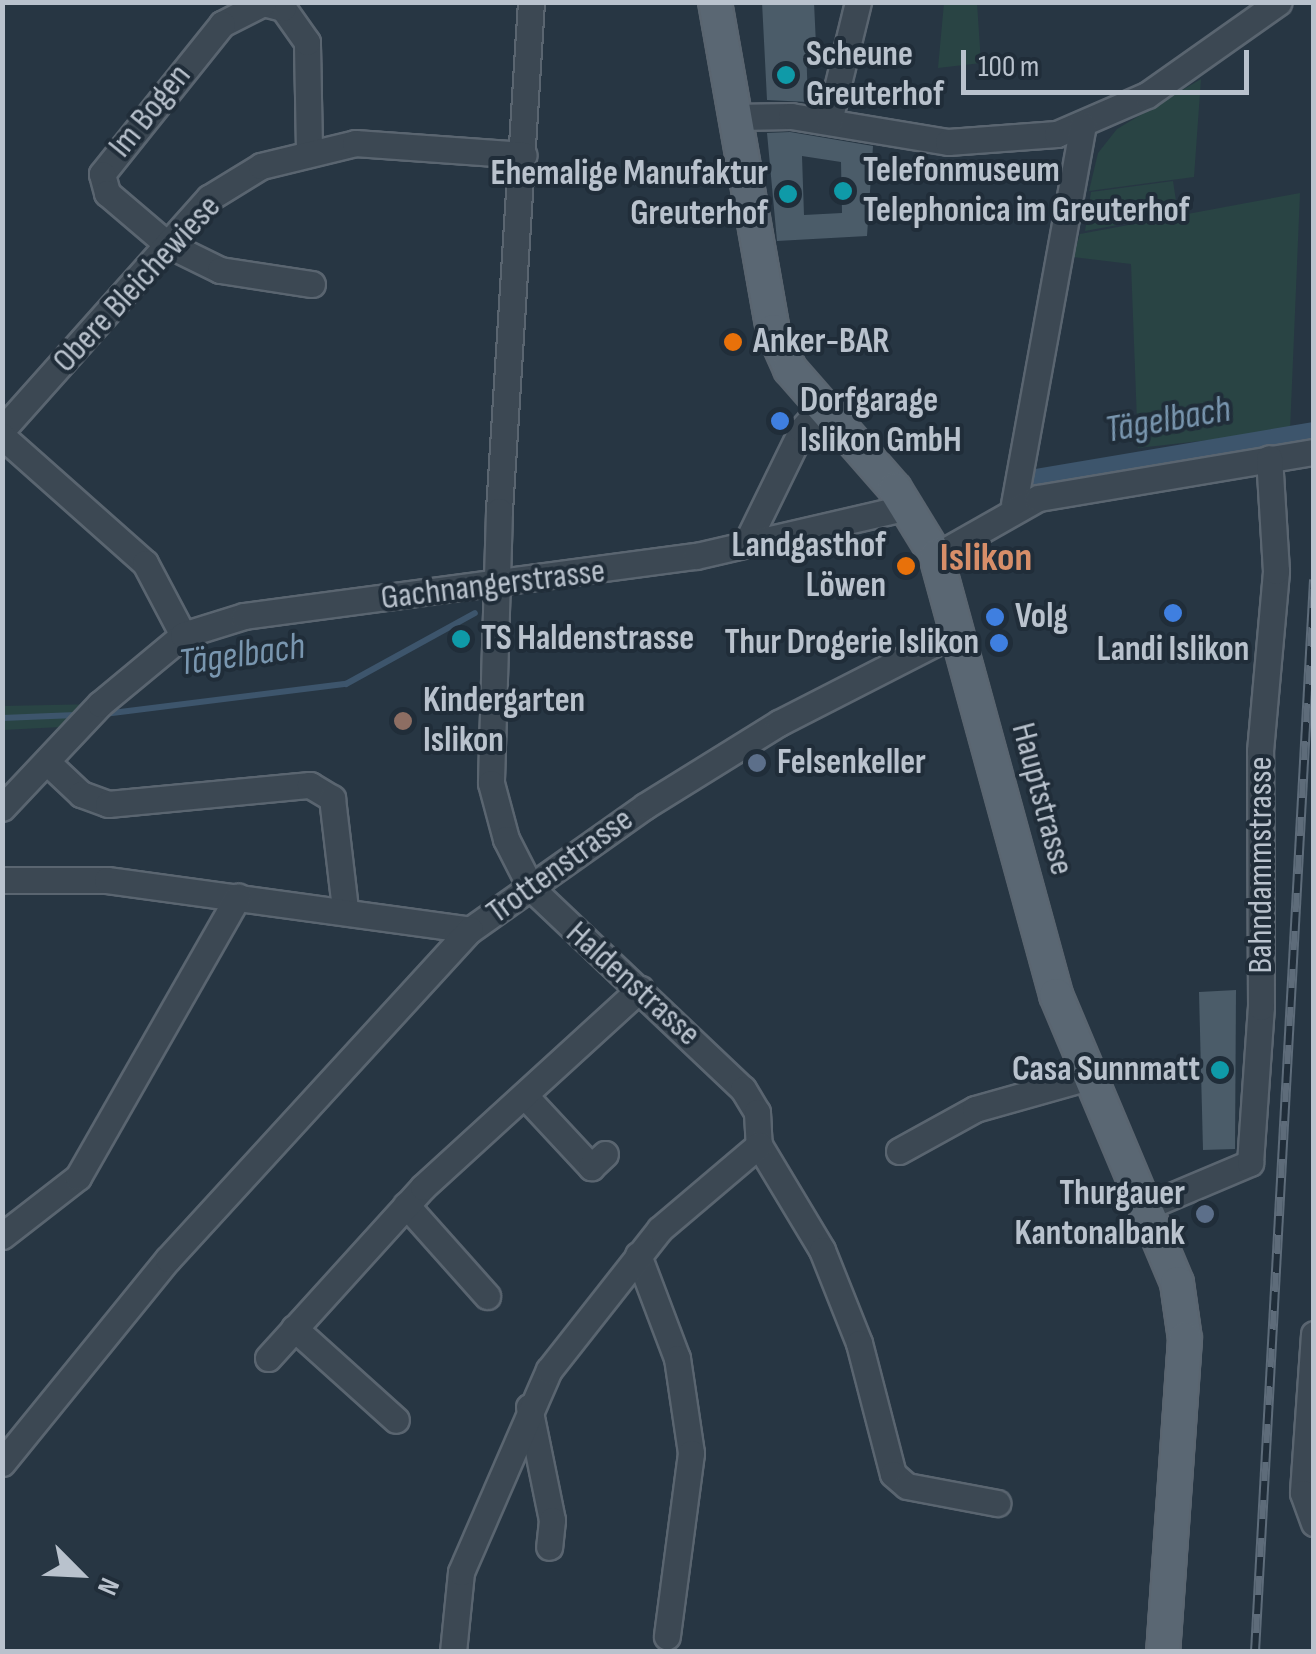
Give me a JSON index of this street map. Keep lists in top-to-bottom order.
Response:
{
  "streets": {
    "main road": ["Hauptstrasse"],
    "street": [
      "Im Bogen",
      "Obere Bleichewiese",
      "Gachnangerstrasse",
      "Bahndammstrasse",
      "Trottenstrasse",
      "Haldenstrasse"
    ]
  },
  "crossings": [
    ["Im Bogen", "Obere Bleichewiese"],
    ["Obere Bleichewiese", "Haldenstrasse"],
    ["Gachnangerstrasse", "Hauptstrasse"],
    ["Gachnangerstrasse", "Haldenstrasse"],
    ["Hauptstrasse", "Bahndammstrasse"],
    ["Hauptstrasse", "Trottenstrasse"],
    ["Trottenstrasse", "Haldenstrasse"]
  ],
  "districts": ["Islikon"],
  "water": ["Tägelbach"],
  "places": [
    "Scheune Greuterhof",
    "Telefonmuseum Telephonica im Greuterhof",
    "Ehemalige Manufaktur Greuterhof",
    "Anker-BAR",
    "Dorfgarage Islikon GmbH",
    "Landgasthof Löwen",
    "Landi Islikon",
    "Volg",
    "TS Haldenstrasse",
    "Thur Drogerie Islikon",
    "Kindergarten Islikon",
    "Felsenkeller",
    "Casa Sunnmatt",
    "Thurgauer Kantonalbank"
  ],
  "scale_bar": "100 m",
  "north": "bottom right"
}
